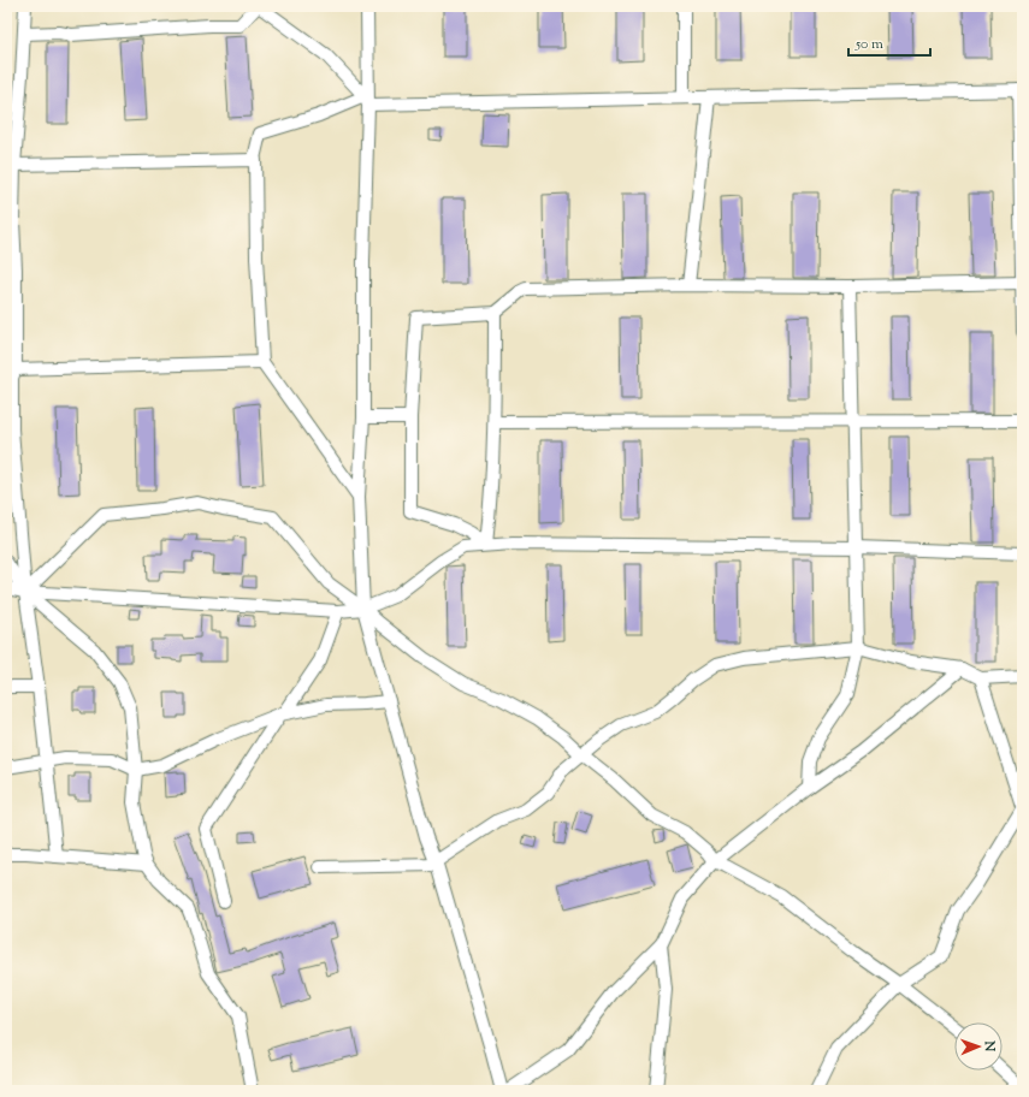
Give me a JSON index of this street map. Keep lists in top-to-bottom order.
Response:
{
  "scale_bar": "50 m",
  "north": "right"
}
